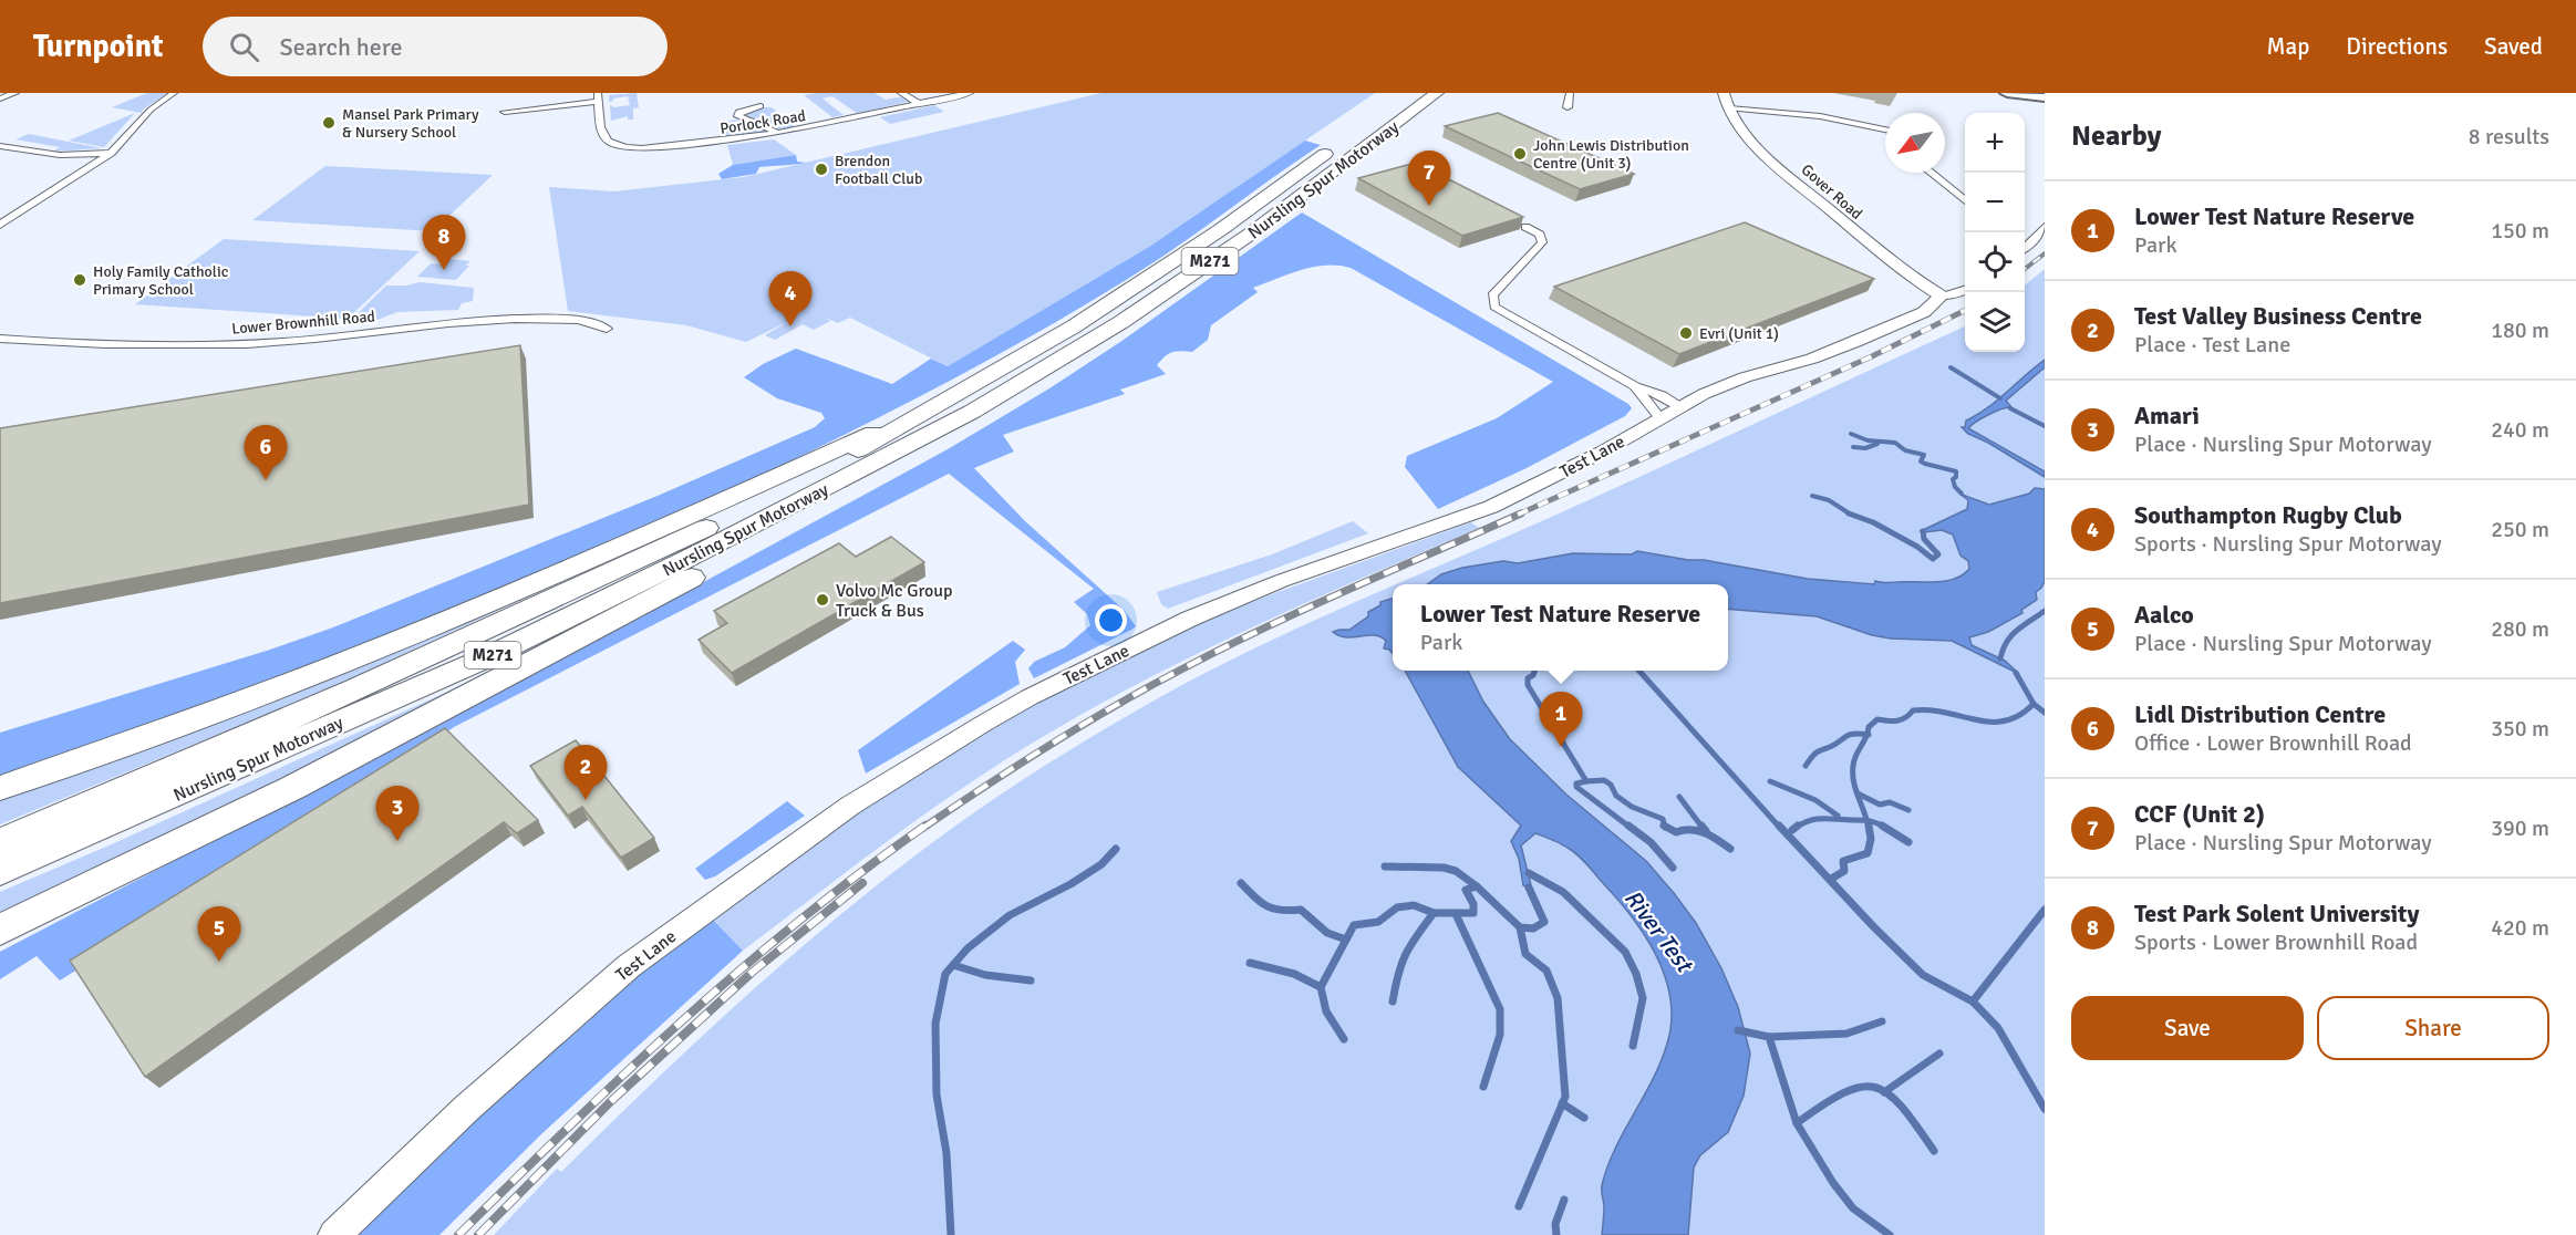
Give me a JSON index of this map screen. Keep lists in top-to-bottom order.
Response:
{
  "streets": {
    "highway": ["Nursling Spur Motorway", "M271"],
    "street": [
      "Porlock Road",
      "Gover Road",
      "Lower Brownhill Road",
      "Test Lane"
    ]
  },
  "crossings": [
    ["Nursling Spur Motorway", "M271"],
    ["Gover Road", "Test Lane"]
  ],
  "water": ["River Test"],
  "places": [
    "Mansel Park Primary & Nursery School",
    "John Lewis Distribution Centre (Unit 3)",
    "Brendon Football Club",
    "Holy Family Catholic Primary School",
    "Evri (Unit 1)",
    "Volvo Mc Group Truck & Bus"
  ],
  "north": "bottom left",
  "page": {
    "header": "Turnpoint",
    "search": "Search here",
    "nav": ["Map", "Directions", "Saved"],
    "heading": ["Nearby", "8 results"],
    "map_buttons": ["+", "−"],
    "pins": [
      "7",
      "8",
      "4",
      "6",
      "1",
      "2",
      "3",
      "5"
    ],
    "list": [
      {
        "mark": "1",
        "name": "Lower Test Nature Reserve",
        "note": "Park",
        "value": "150 m"
      },
      {
        "mark": "2",
        "name": "Test Valley Business Centre",
        "note": "Place · Test Lane",
        "value": "180 m"
      },
      {
        "mark": "3",
        "name": "Amari",
        "note": "Place · Nursling Spur Motorway",
        "value": "240 m"
      },
      {
        "mark": "4",
        "name": "Southampton Rugby Club",
        "note": "Sports · Nursling Spur Motorway",
        "value": "250 m"
      },
      {
        "mark": "5",
        "name": "Aalco",
        "note": "Place · Nursling Spur Motorway",
        "value": "280 m"
      },
      {
        "mark": "6",
        "name": "Lidl Distribution Centre",
        "note": "Office · Lower Brownhill Road",
        "value": "350 m"
      },
      {
        "mark": "7",
        "name": "CCF (Unit 2)",
        "note": "Place · Nursling Spur Motorway",
        "value": "390 m"
      },
      {
        "mark": "8",
        "name": "Test Park Solent University",
        "note": "Sports · Lower Brownhill Road",
        "value": "420 m"
      }
    ],
    "popup": ["Lower Test Nature Reserve", "Park"],
    "buttons": ["Save", "Share"]
  }
}
